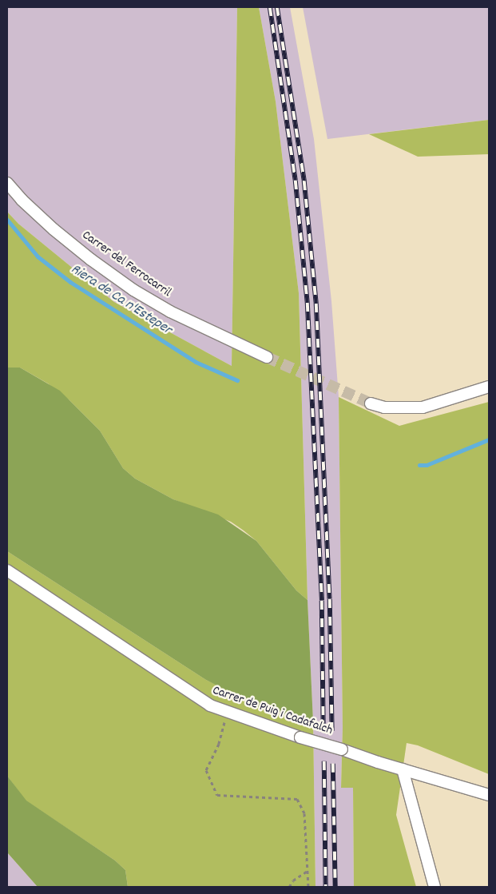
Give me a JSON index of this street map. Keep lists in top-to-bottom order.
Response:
{
  "streets": {
    "street": ["Carrer del Ferrocarril", "Carrer de Puig i Cadafalch"]
  },
  "water": ["Riera de Ca n'Esteper"]
}
